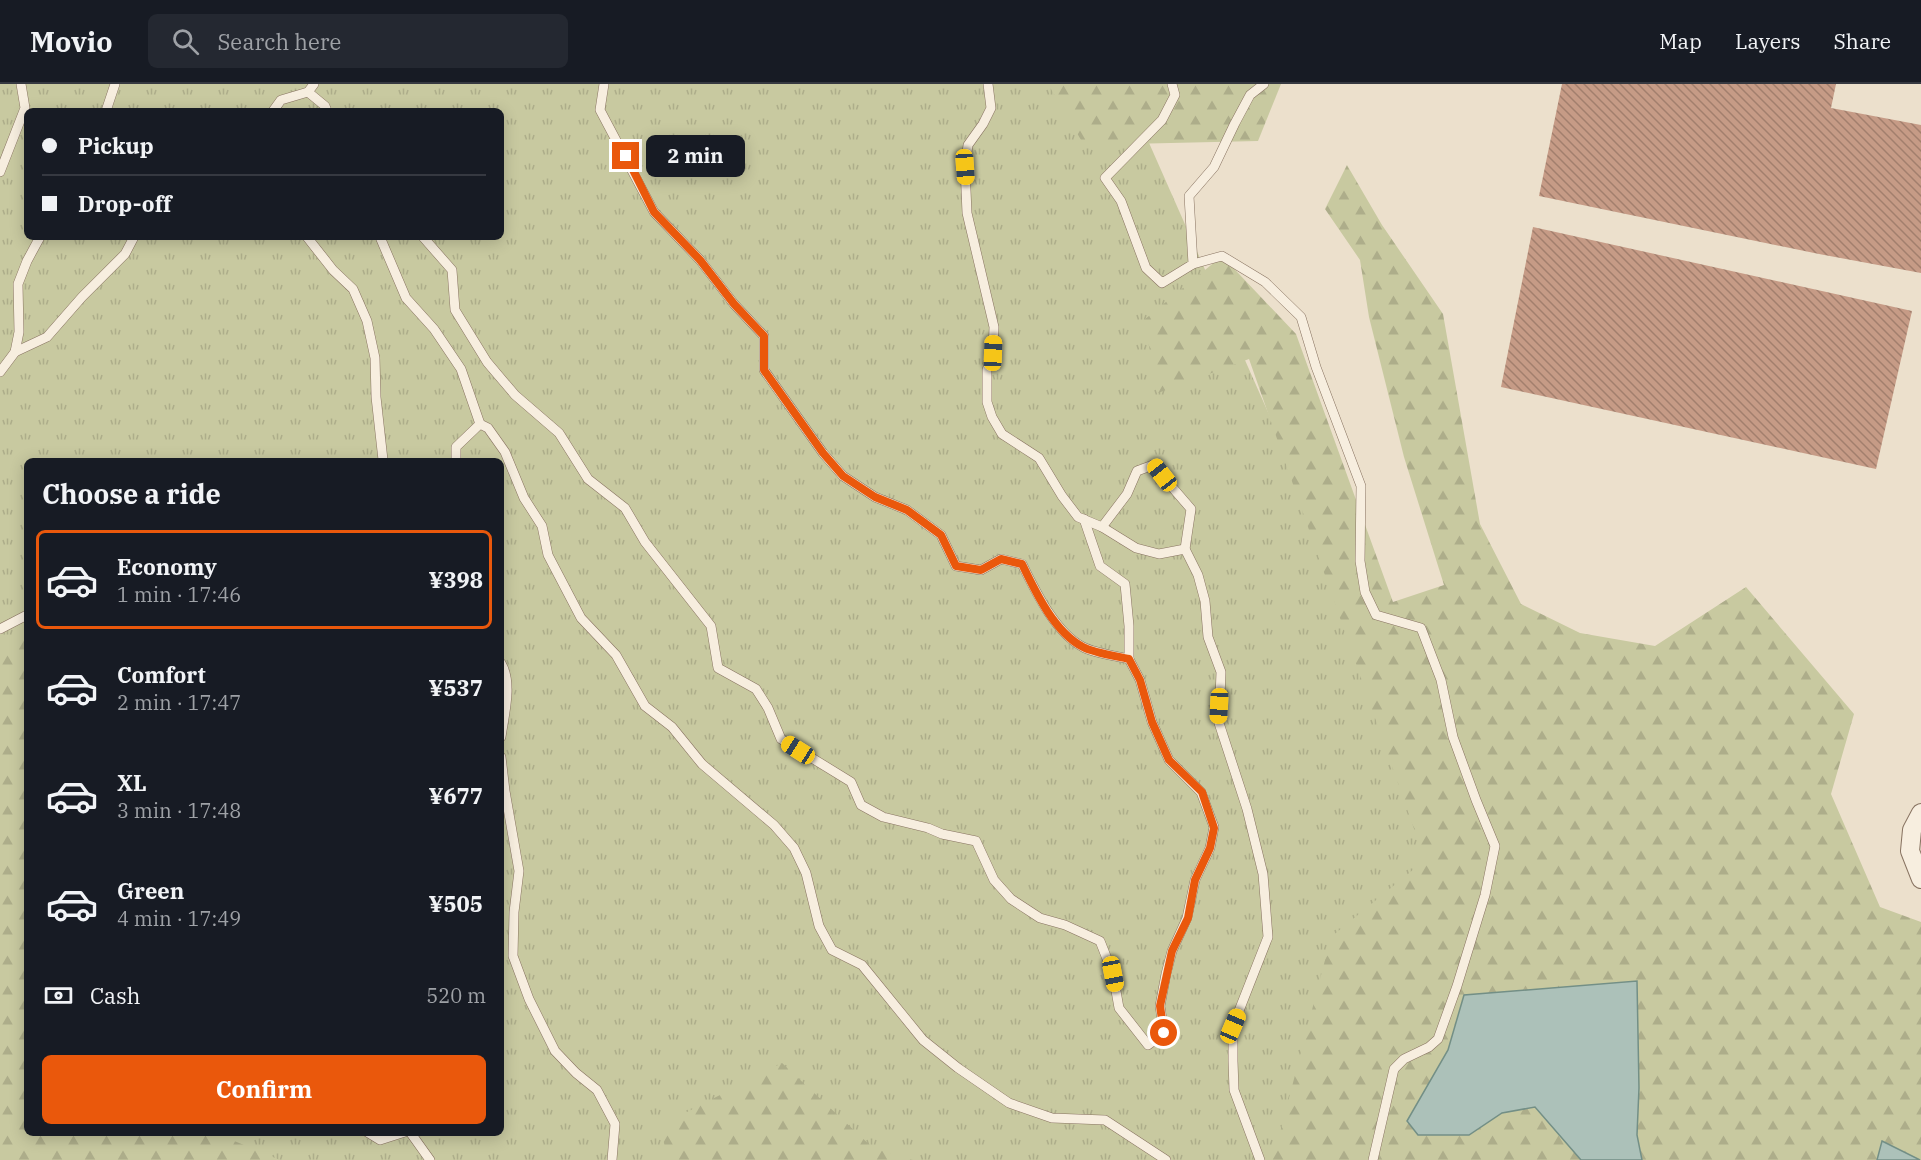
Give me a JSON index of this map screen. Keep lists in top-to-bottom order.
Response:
{
  "page": {
    "header": "Movio",
    "search": "Search here",
    "nav": ["Map", "Layers", "Share"],
    "banner": ["Pickup", "Drop-off"],
    "bubble": "2 min",
    "heading": "Choose a ride",
    "list": [
      {
        "name": "Economy",
        "note": "1 min · 17:46",
        "value": "¥398"
      },
      {
        "name": "Comfort",
        "note": "2 min · 17:47",
        "value": "¥537"
      },
      {
        "name": "XL",
        "note": "3 min · 17:48",
        "value": "¥677"
      },
      {
        "name": "Green",
        "note": "4 min · 17:49",
        "value": "¥505"
      }
    ],
    "pay": ["Cash", "520 m"],
    "buttons": "Confirm"
  }
}
